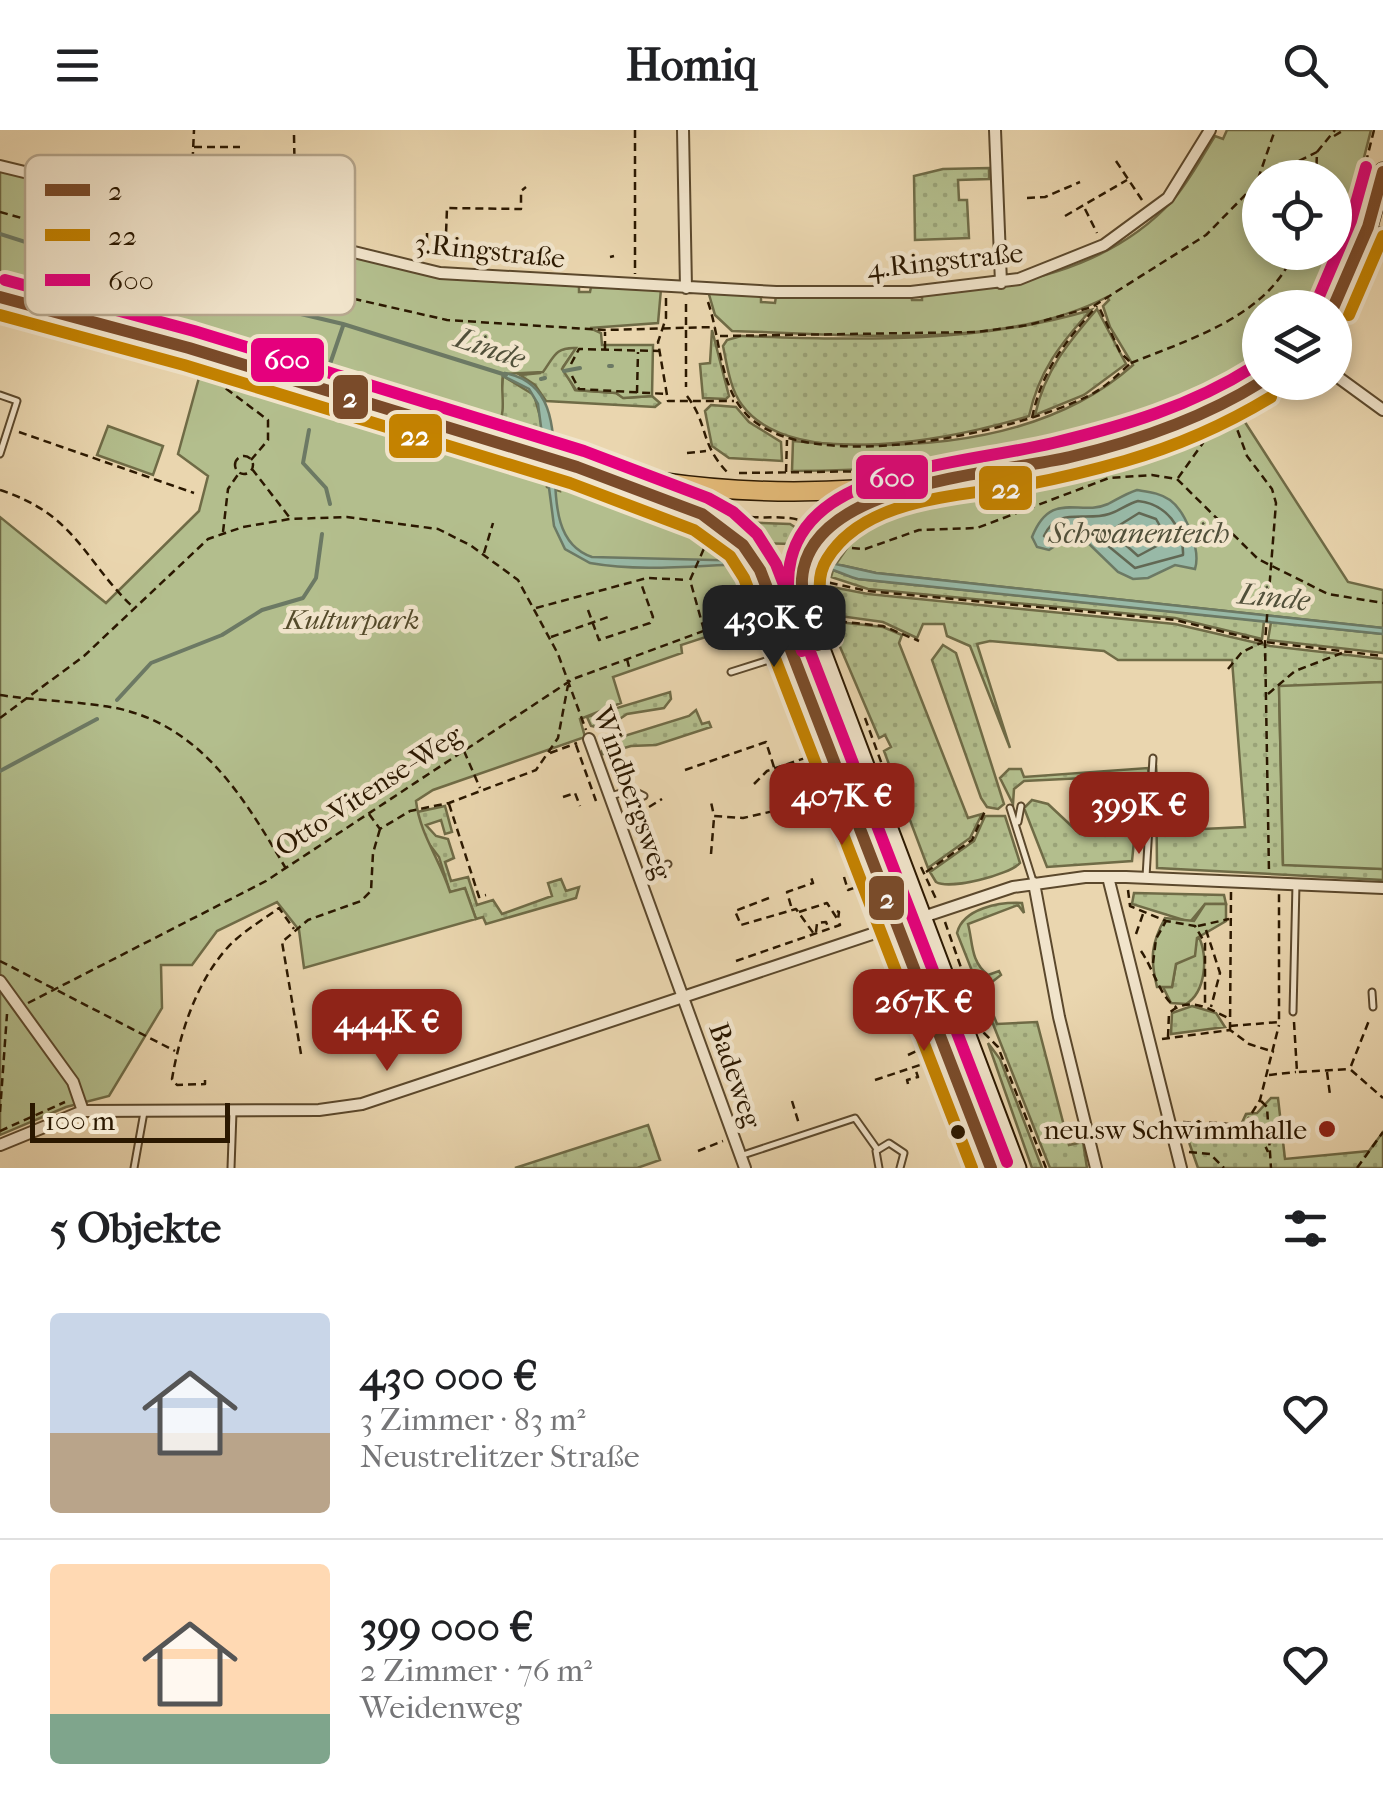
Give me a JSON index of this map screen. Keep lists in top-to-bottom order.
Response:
{
  "streets": {
    "street": [
      "3.Ringstraße",
      "4.Ringstraße",
      "Windbergsweg",
      "Badeweg"
    ],
    "path": ["Otto-Vitense-Weg"]
  },
  "crossings": [
    ["3.Ringstraße", "4.Ringstraße"],
    ["Otto-Vitense-Weg", "Windbergsweg"],
    ["Windbergsweg", "Badeweg"]
  ],
  "water": ["Linde", "Schwanenteich"],
  "parks": ["Kulturpark"],
  "places": ["neu.sw Schwimmhalle"],
  "lines": ["transit line 600", "transit line 2", "transit line 22"],
  "legend": ["2", "22", "600"],
  "scale_bar": "100 m",
  "page": {
    "header": "Homiq",
    "price": [
      "430K €",
      "407K €",
      "399K €",
      "267K €",
      "444K €"
    ],
    "scale": "100 m",
    "heading": "5 Objekte",
    "list": [
      {
        "name": "430 000 €",
        "note": "3 Zimmer · 83 m² · Neustrelitzer Straße"
      },
      {
        "name": "399 000 €",
        "note": "2 Zimmer · 76 m² · Weidenweg"
      }
    ]
  }
}
